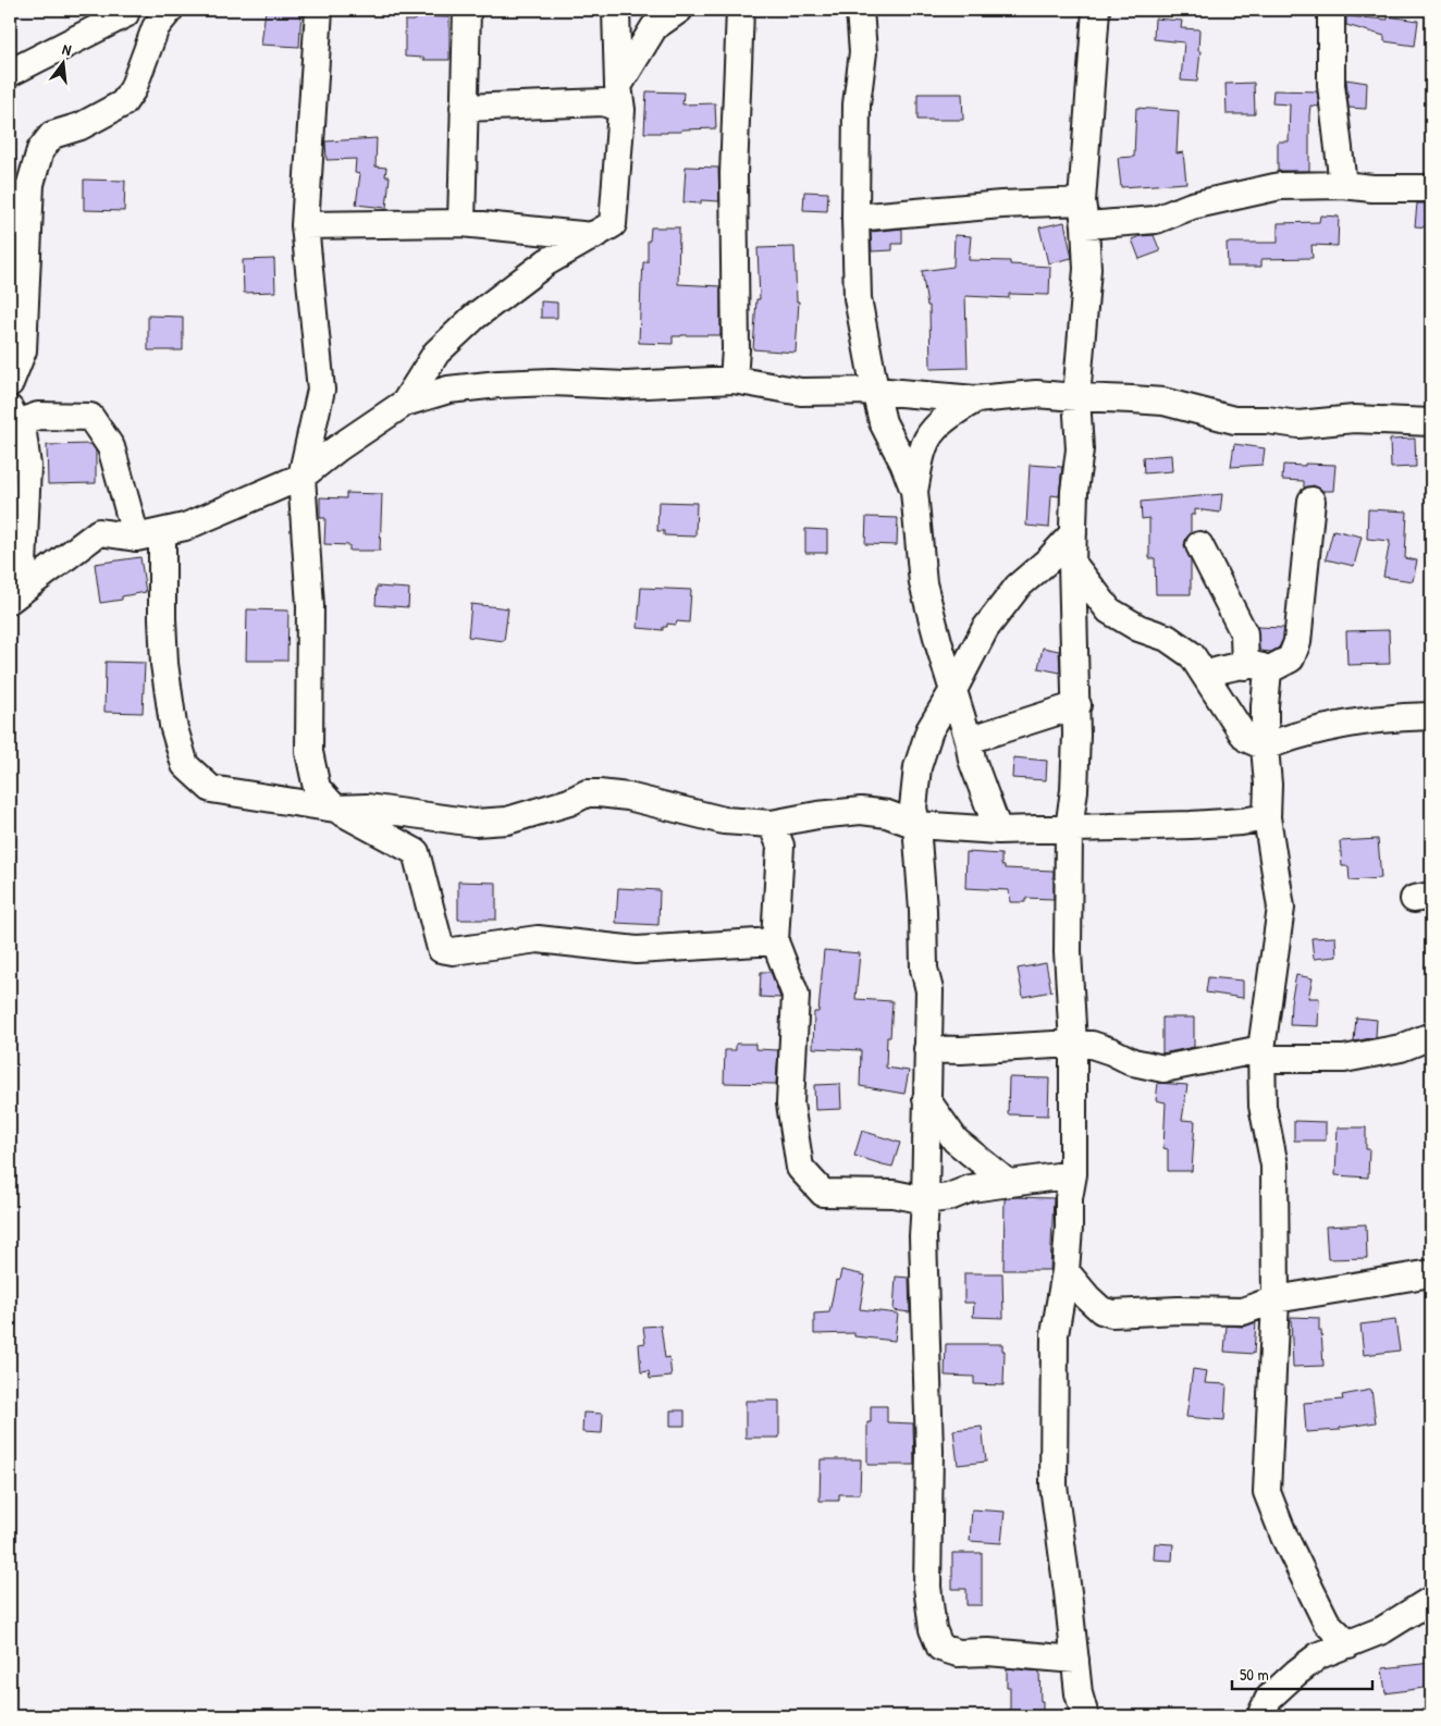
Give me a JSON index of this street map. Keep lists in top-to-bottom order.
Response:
{
  "scale_bar": "50 m",
  "north": "top"
}
